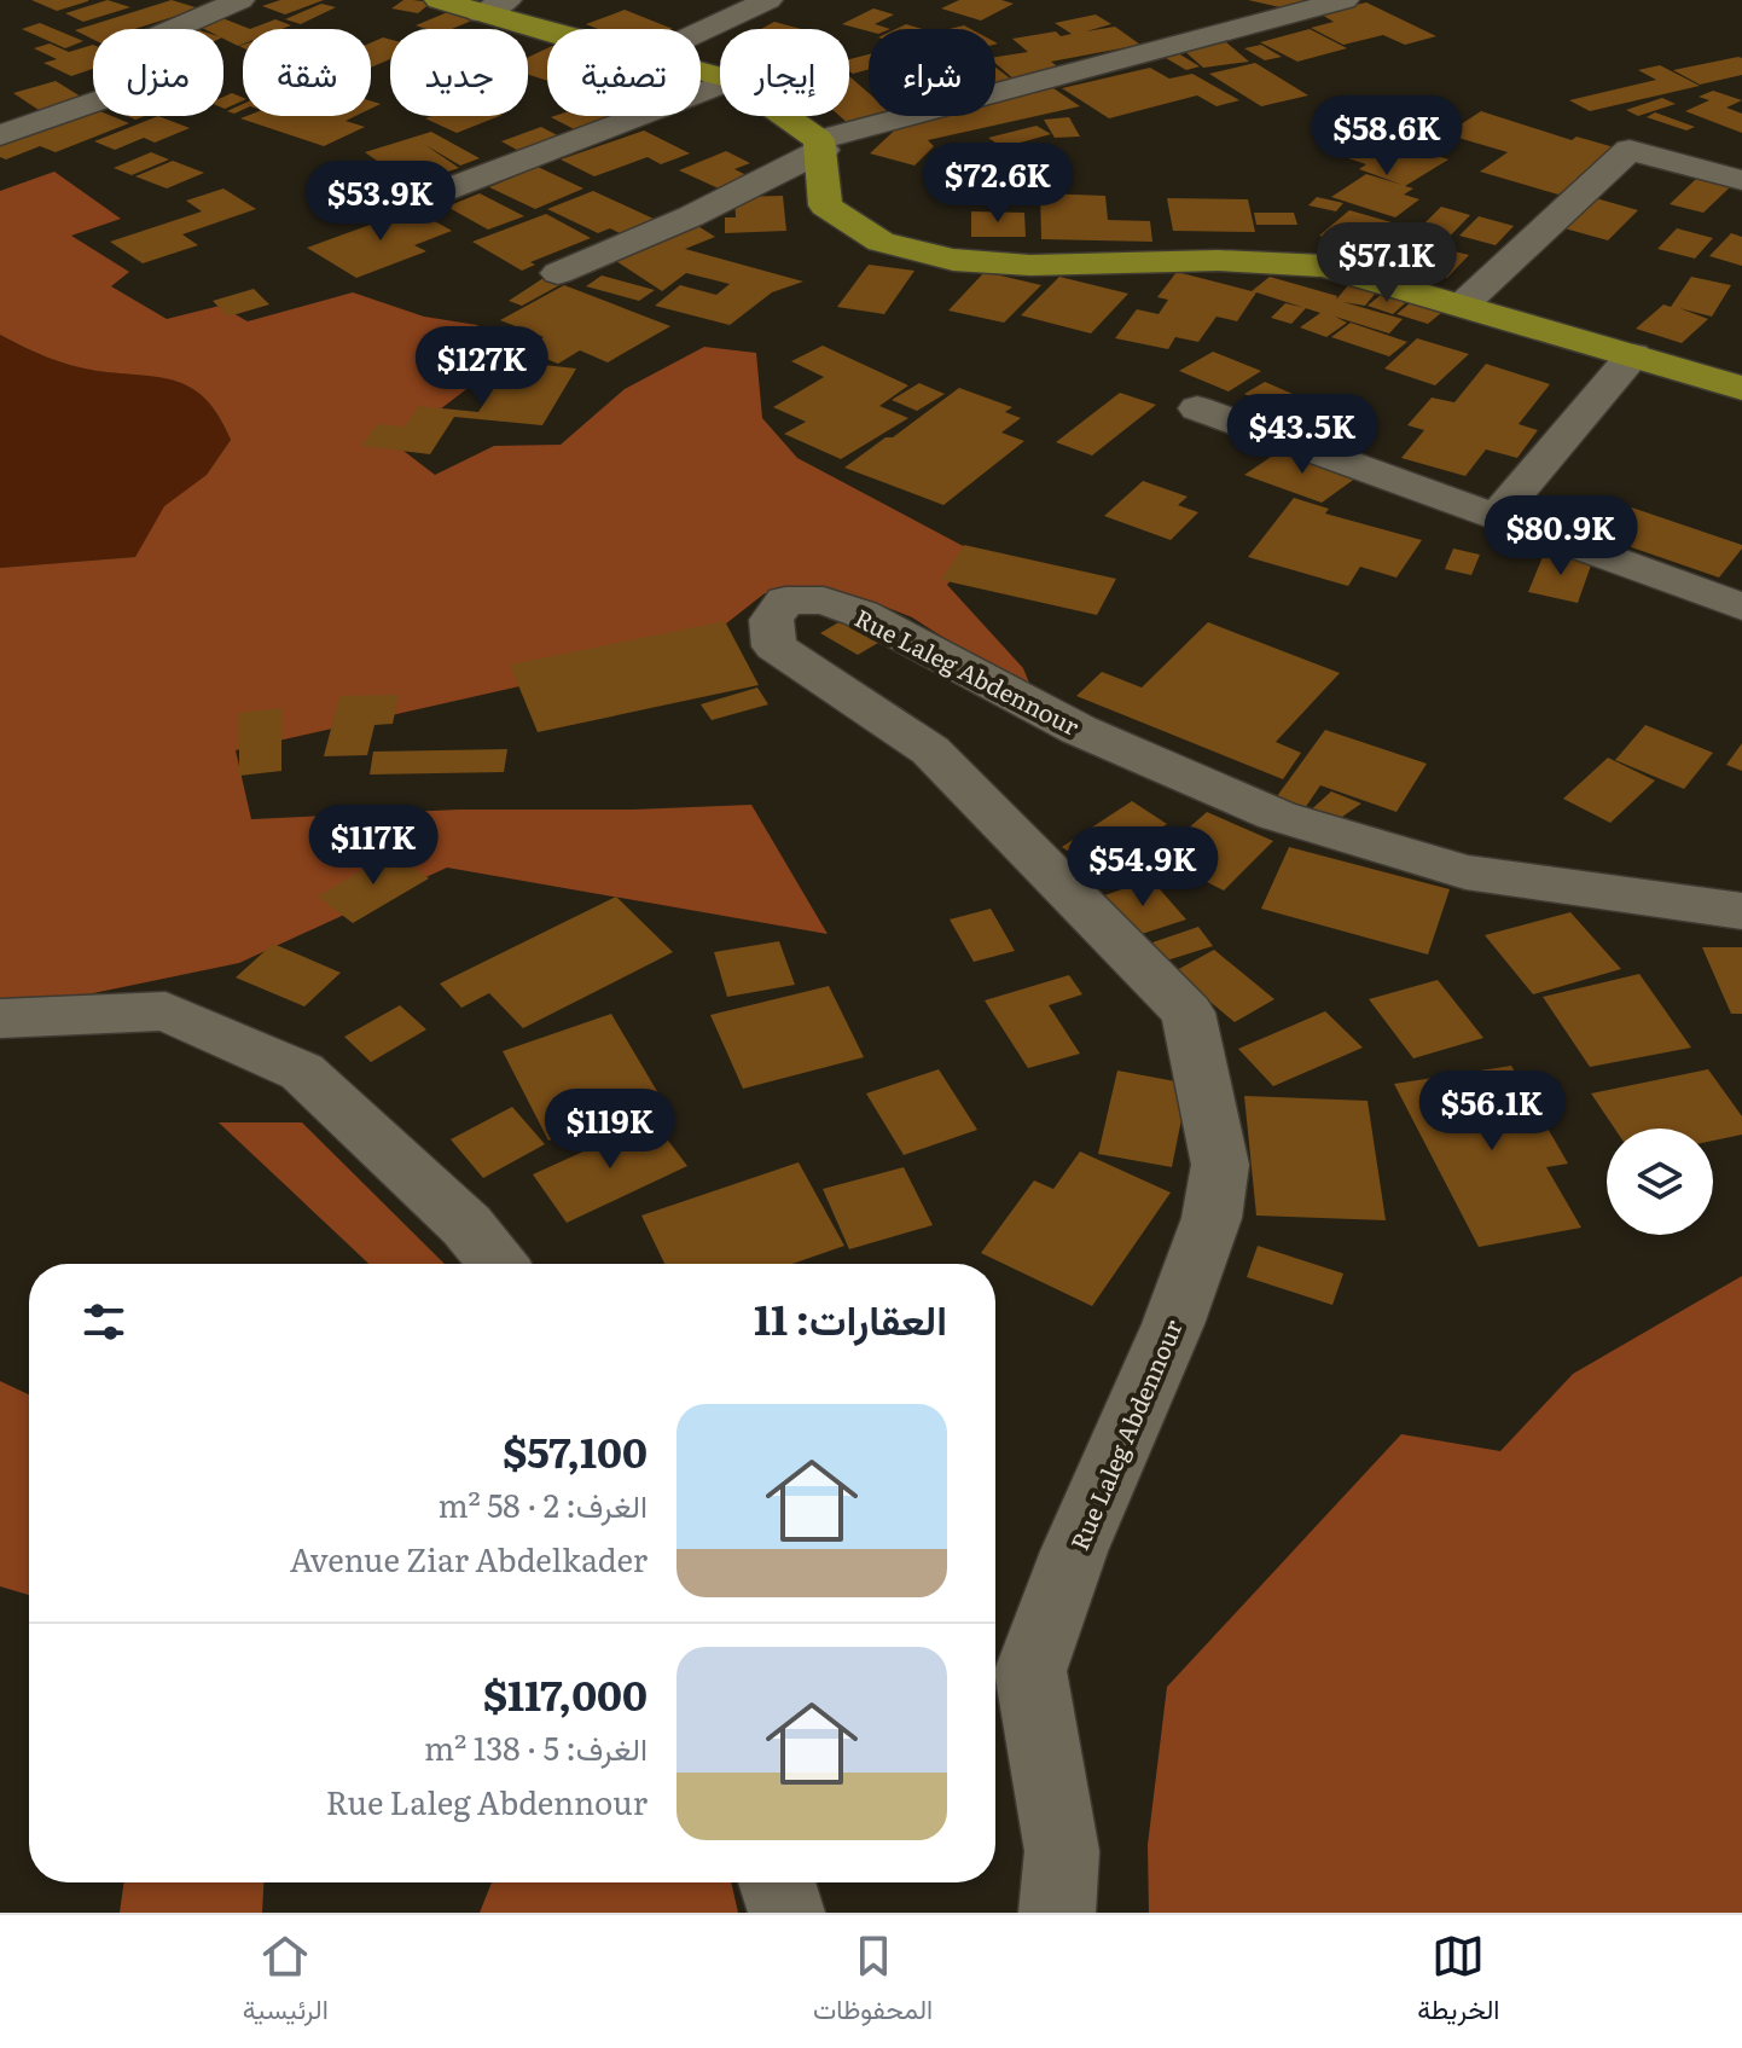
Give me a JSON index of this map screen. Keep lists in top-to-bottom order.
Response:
{
  "streets": {
    "street": ["Rue Laleg Abdennour"]
  },
  "page": {
    "chip": [
      "شراء",
      "إيجار",
      "تصفية",
      "جديد",
      "شقة",
      "منزل"
    ],
    "price": [
      "$58.6K",
      "$72.6K",
      "$53.9K",
      "$57.1K",
      "$127K",
      "$43.5K",
      "$80.9K",
      "$117K",
      "$54.9K",
      "$56.1K",
      "$119K"
    ],
    "heading": "العقارات: 11",
    "list": [
      {
        "name": "$57,100",
        "note": "الغرف: 2 · 58 m² · Avenue Ziar Abdelkader"
      },
      {
        "name": "$117,000",
        "note": "الغرف: 5 · 138 m² · Rue Laleg Abdennour"
      }
    ],
    "tabs": ["الخريطة", "المحفوظات", "الرئيسية"]
  }
}
